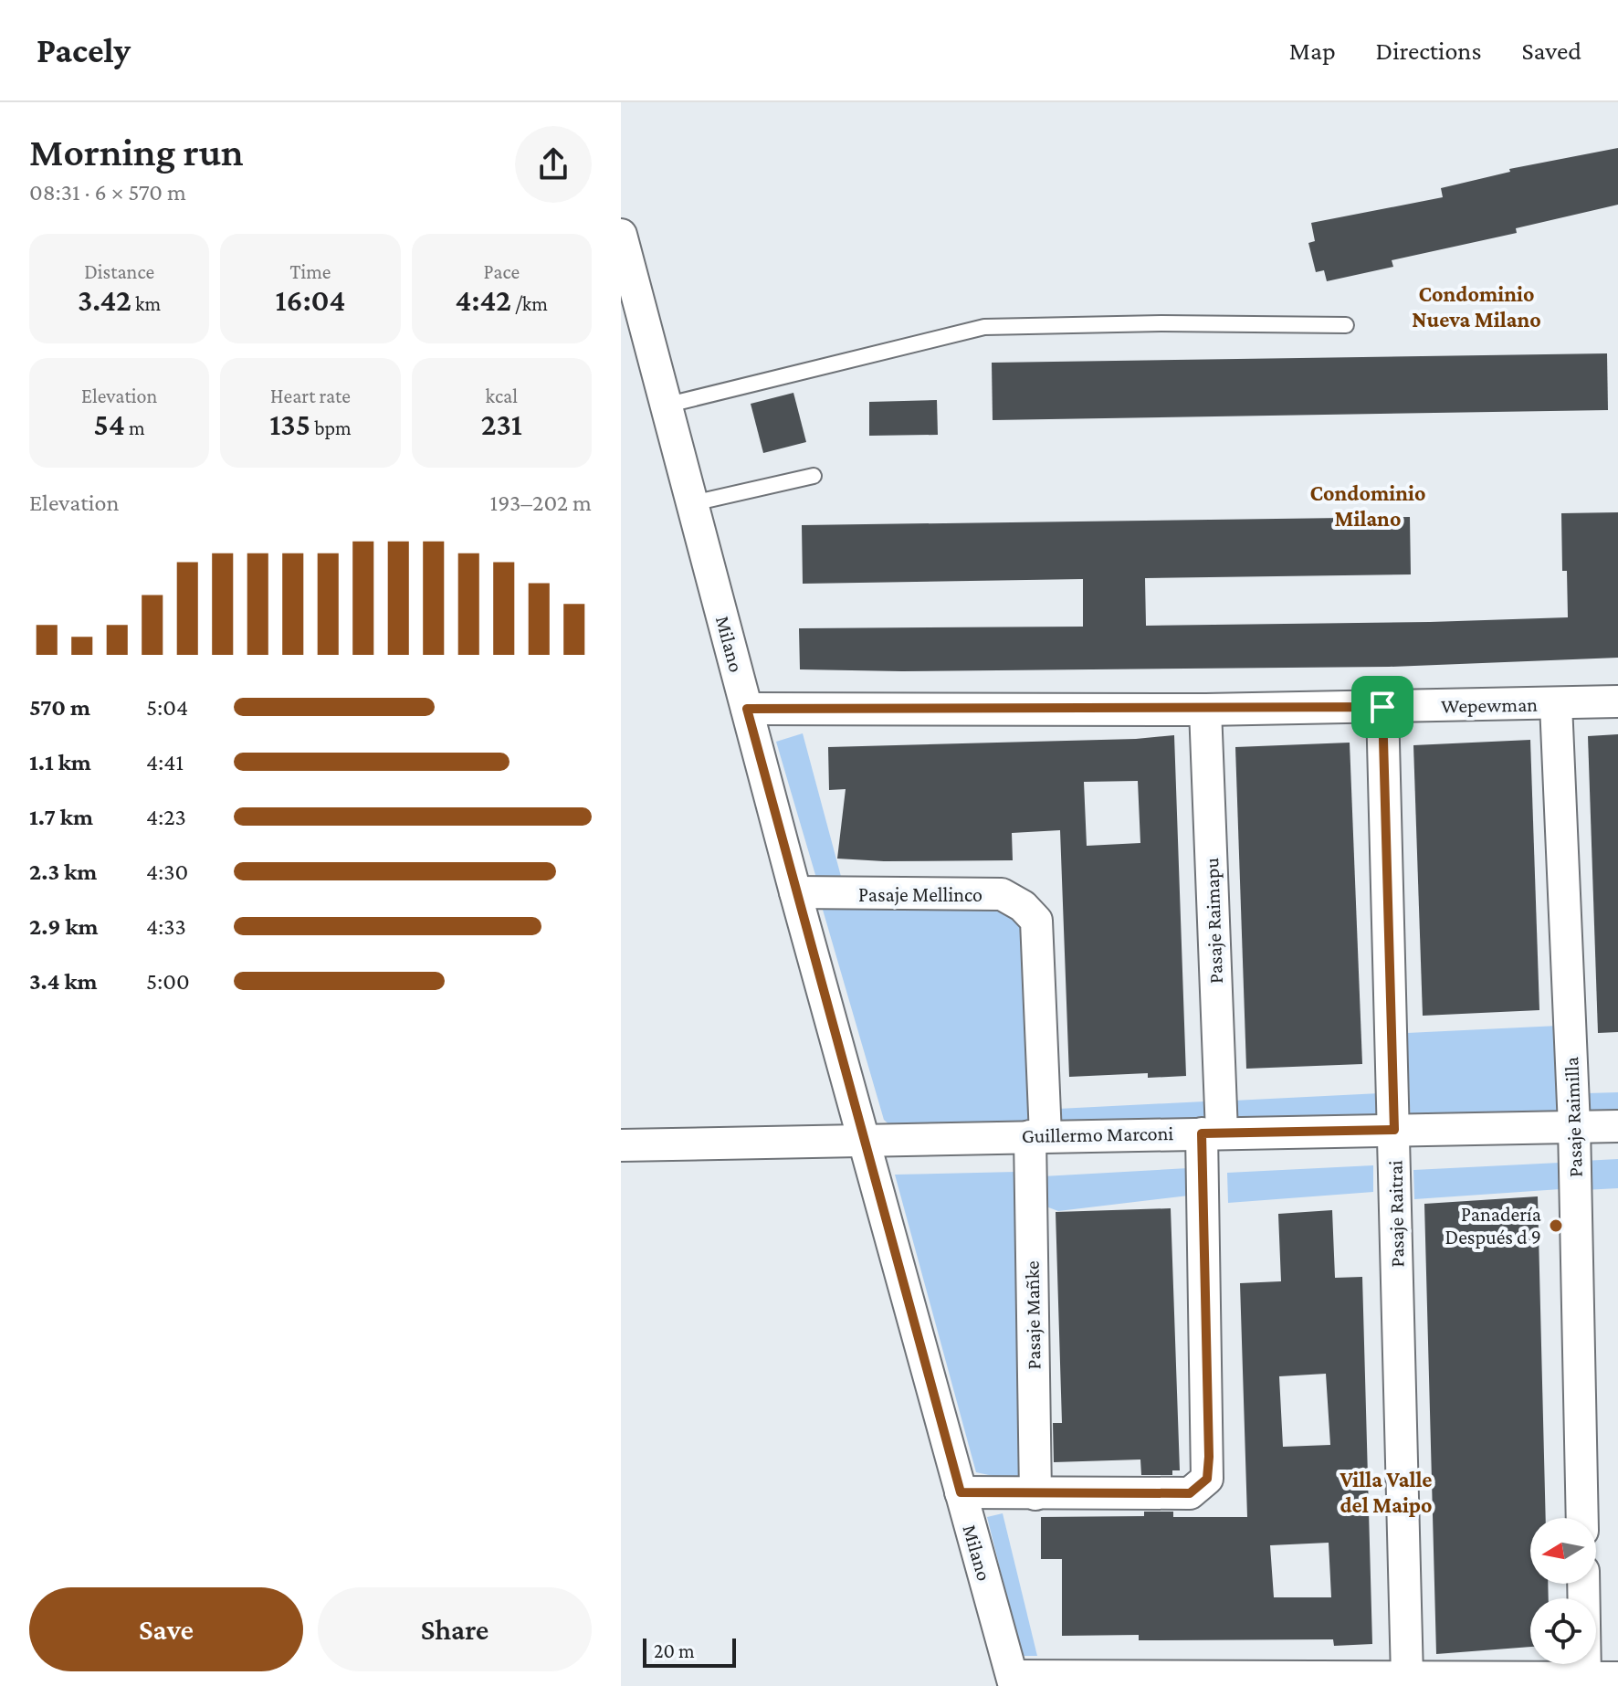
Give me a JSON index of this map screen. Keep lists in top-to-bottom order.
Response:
{
  "streets": {
    "street": [
      "Milano",
      "Wepewman",
      "Pasaje Mellinco",
      "Pasaje Raimapu",
      "Pasaje Raimilla",
      "Guillermo Marconi",
      "Pasaje Raitrai",
      "Pasaje Mañke"
    ]
  },
  "crossings": [
    ["Milano", "Wepewman"],
    ["Milano", "Pasaje Mellinco"],
    ["Milano", "Guillermo Marconi"],
    ["Wepewman", "Pasaje Raimapu"],
    ["Wepewman", "Pasaje Raimilla"],
    ["Wepewman", "Pasaje Raitrai"],
    ["Pasaje Mellinco", "Pasaje Mañke"],
    ["Pasaje Raimapu", "Guillermo Marconi"],
    ["Pasaje Raimapu", "Pasaje Mañke"],
    ["Pasaje Raimilla", "Guillermo Marconi"],
    ["Guillermo Marconi", "Pasaje Raitrai"],
    ["Guillermo Marconi", "Pasaje Mañke"]
  ],
  "districts": ["Condominio Nueva Milano", "Condominio Milano", "Villa Valle del Maipo"],
  "places": ["Panadería Después d 9"],
  "scale_bar": "20 m",
  "north": "left",
  "page": {
    "header": "Pacely",
    "nav": ["Map", "Directions", "Saved"],
    "heading": ["Morning run", "08:31 · 6 × 570 m"],
    "stats": [
      ["Distance", "3.42 km"],
      ["Time", "16:04"],
      ["Pace", "4:42 /km"],
      ["Elevation", "54 m"],
      ["Heart rate", "135 bpm"],
      ["kcal", "231"]
    ],
    "chart": ["Elevation", "193–202 m"],
    "list": [
      {
        "name": "570 m",
        "note": "5:04"
      },
      {
        "name": "1.1 km",
        "note": "4:41"
      },
      {
        "name": "1.7 km",
        "note": "4:23"
      },
      {
        "name": "2.3 km",
        "note": "4:30"
      },
      {
        "name": "2.9 km",
        "note": "4:33"
      },
      {
        "name": "3.4 km",
        "note": "5:00"
      }
    ],
    "buttons": ["Save", "Share"],
    "scale": "20 m"
  }
}
